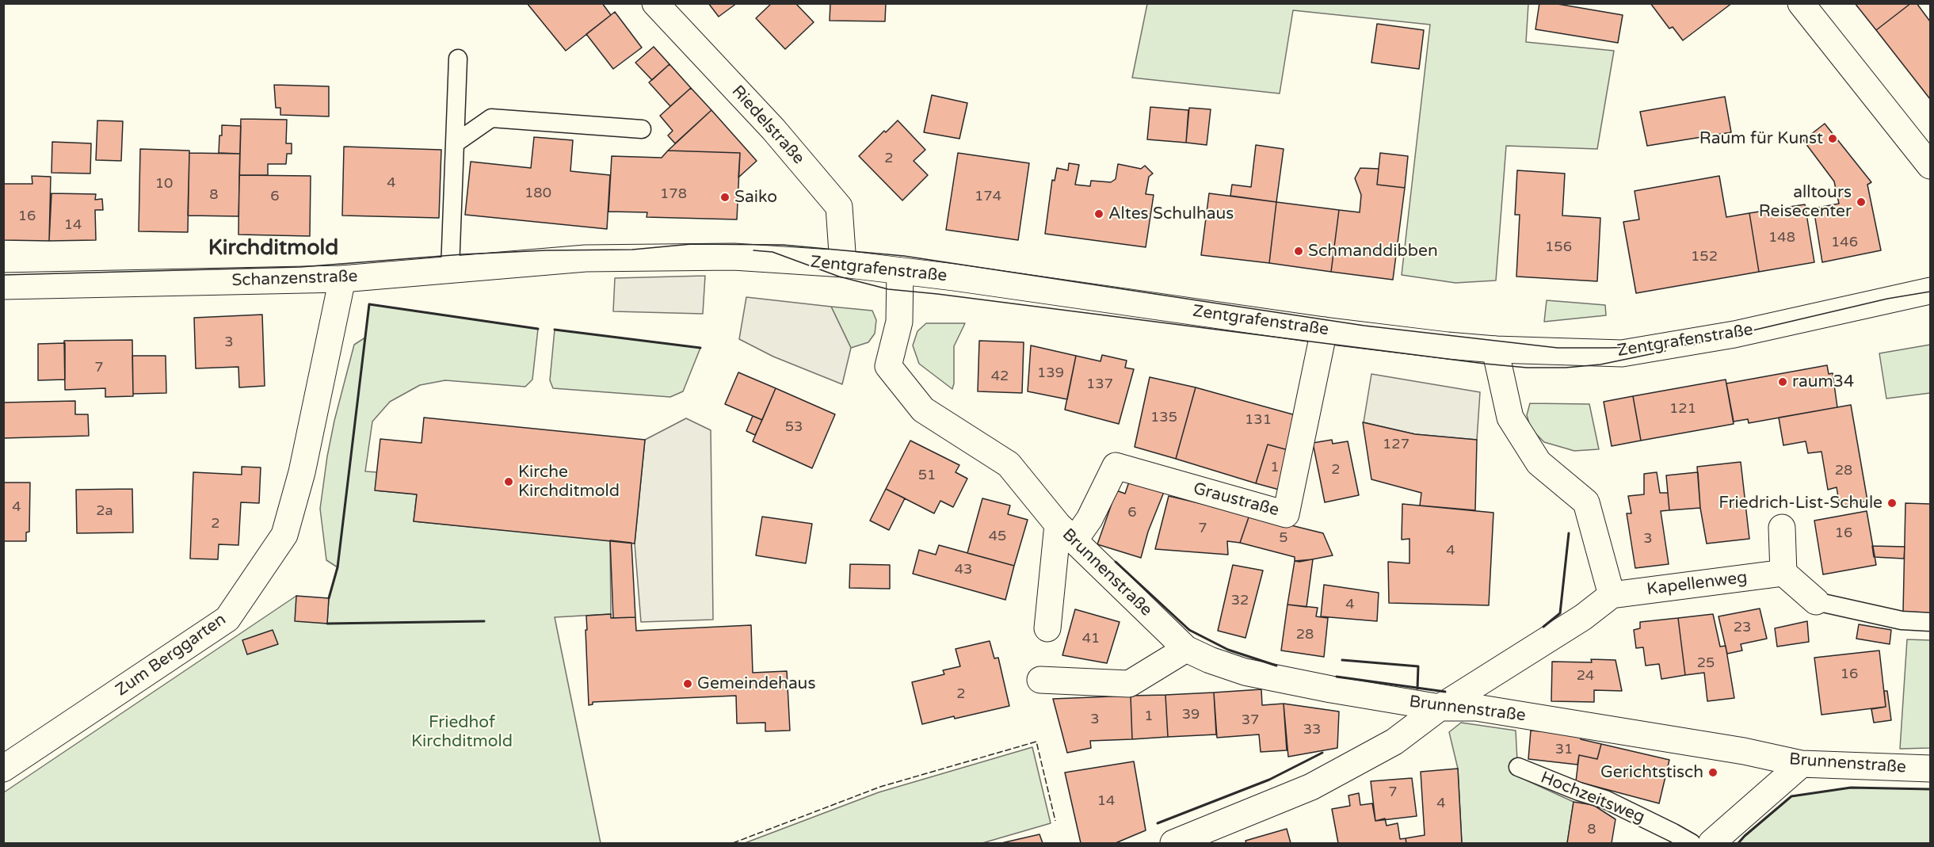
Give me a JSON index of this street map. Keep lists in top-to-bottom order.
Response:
{
  "streets": {
    "street": [
      "Riedelstraße",
      "Zentgrafenstraße",
      "Schanzenstraße",
      "Graustraße",
      "Brunnenstraße",
      "Kapellenweg",
      "Zum Berggarten"
    ],
    "lane": ["Hochzeitsweg"]
  },
  "crossings": [
    ["Riedelstraße", "Zentgrafenstraße"],
    ["Zentgrafenstraße", "Schanzenstraße"],
    ["Zentgrafenstraße", "Graustraße"],
    ["Zentgrafenstraße", "Brunnenstraße"],
    ["Schanzenstraße", "Zum Berggarten"],
    ["Graustraße", "Brunnenstraße"]
  ],
  "districts": ["Kirchditmold"],
  "parks": ["Friedhof Kirchditmold"],
  "places": [
    "Raum für Kunst",
    "Saiko",
    "alltours Reisecenter",
    "Altes Schulhaus",
    "Schmanddibben",
    "raum34",
    "Kirche Kirchditmold",
    "Friedrich-List-Schule",
    "Gemeindehaus",
    "Gerichtstisch"
  ],
  "house_numbers": [
    "2",
    "4",
    "10",
    "180",
    "178",
    "8",
    "6",
    "174",
    "16",
    "14",
    "148",
    "146",
    "156",
    "152",
    "3",
    "7",
    "139",
    "42",
    "137",
    "121",
    "135",
    "131",
    "53",
    "127",
    "1",
    "2",
    "28",
    "51",
    "4",
    "2a",
    "6",
    "2",
    "7",
    "16",
    "45",
    "5",
    "3",
    "4",
    "43",
    "32",
    "4",
    "23",
    "28",
    "41",
    "25",
    "16",
    "24",
    "2",
    "39",
    "1",
    "3",
    "37",
    "33",
    "31",
    "7",
    "14",
    "4",
    "8"
  ]
}
